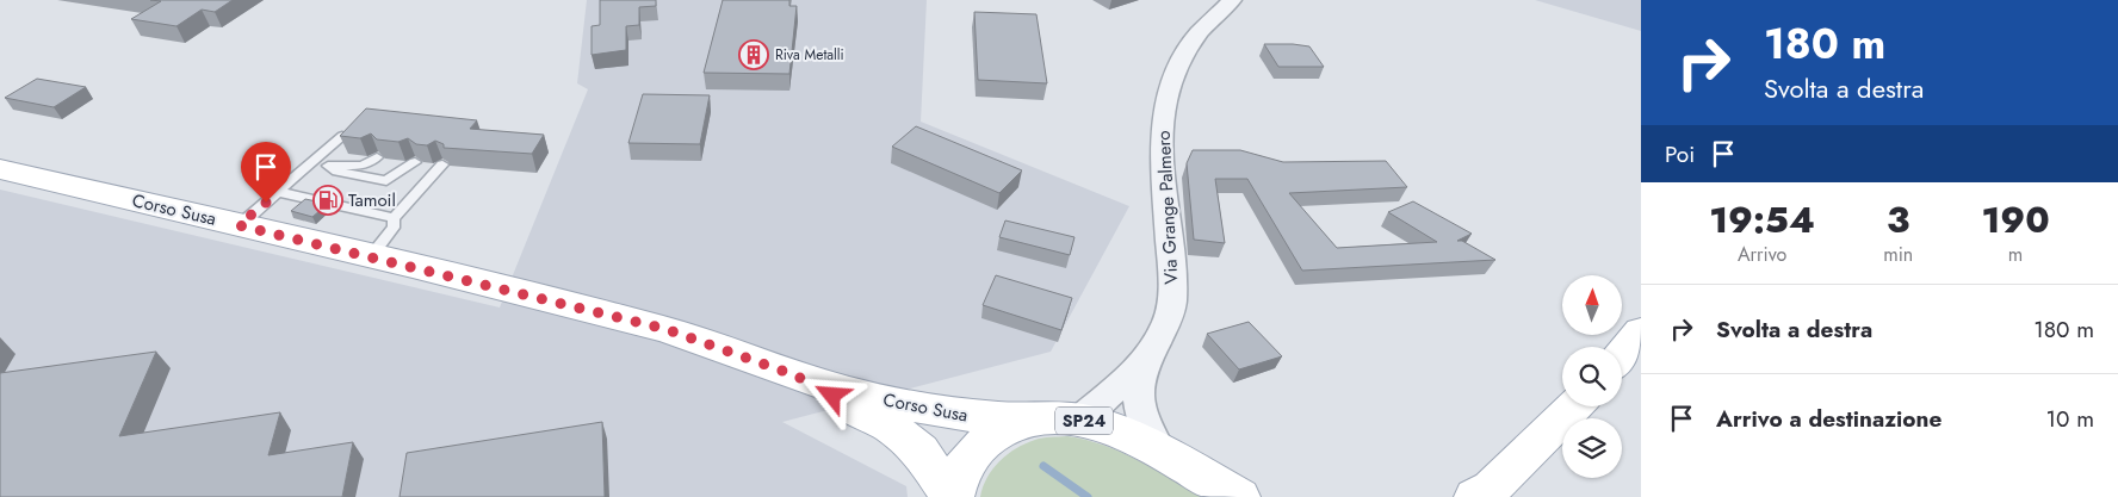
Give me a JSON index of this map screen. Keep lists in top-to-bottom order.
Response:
{
  "streets": {
    "main road": ["Corso Susa", "SP24"],
    "street": ["Via Grange Palmero"]
  },
  "crossings": [
    ["Via Grange Palmero", "SP24"],
    ["Corso Susa", "SP24"]
  ],
  "places": {
    "building": ["Riva Metalli"],
    "fuel station": ["Tamoil"]
  },
  "north": "top",
  "page": {
    "turn": ["180 m", "Svolta a destra"],
    "then": "Poi",
    "eta": [
      "19:54",
      "Arrivo",
      "3",
      "min",
      "190",
      "m"
    ],
    "list": [
      {
        "name": "Svolta a destra",
        "value": "180 m"
      },
      {
        "name": "Arrivo a destinazione",
        "value": "10 m"
      }
    ]
  }
}
